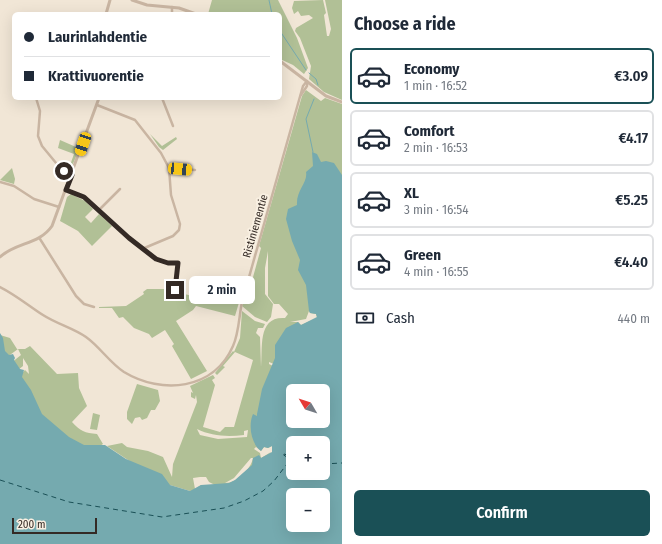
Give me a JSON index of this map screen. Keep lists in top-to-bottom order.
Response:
{
  "streets": {
    "street": ["Ristiniementie"]
  },
  "scale_bar": "200 m",
  "north": "top left",
  "page": {
    "heading": "Choose a ride",
    "banner": ["Laurinlahdentie", "Krattivuorentie"],
    "list": [
      {
        "name": "Economy",
        "note": "1 min · 16:52",
        "value": "€3.09"
      },
      {
        "name": "Comfort",
        "note": "2 min · 16:53",
        "value": "€4.17"
      },
      {
        "name": "XL",
        "note": "3 min · 16:54",
        "value": "€5.25"
      },
      {
        "name": "Green",
        "note": "4 min · 16:55",
        "value": "€4.40"
      }
    ],
    "bubble": "2 min",
    "pay": ["Cash", "440 m"],
    "map_buttons": ["+", "−"],
    "buttons": "Confirm",
    "scale": "200 m"
  }
}
